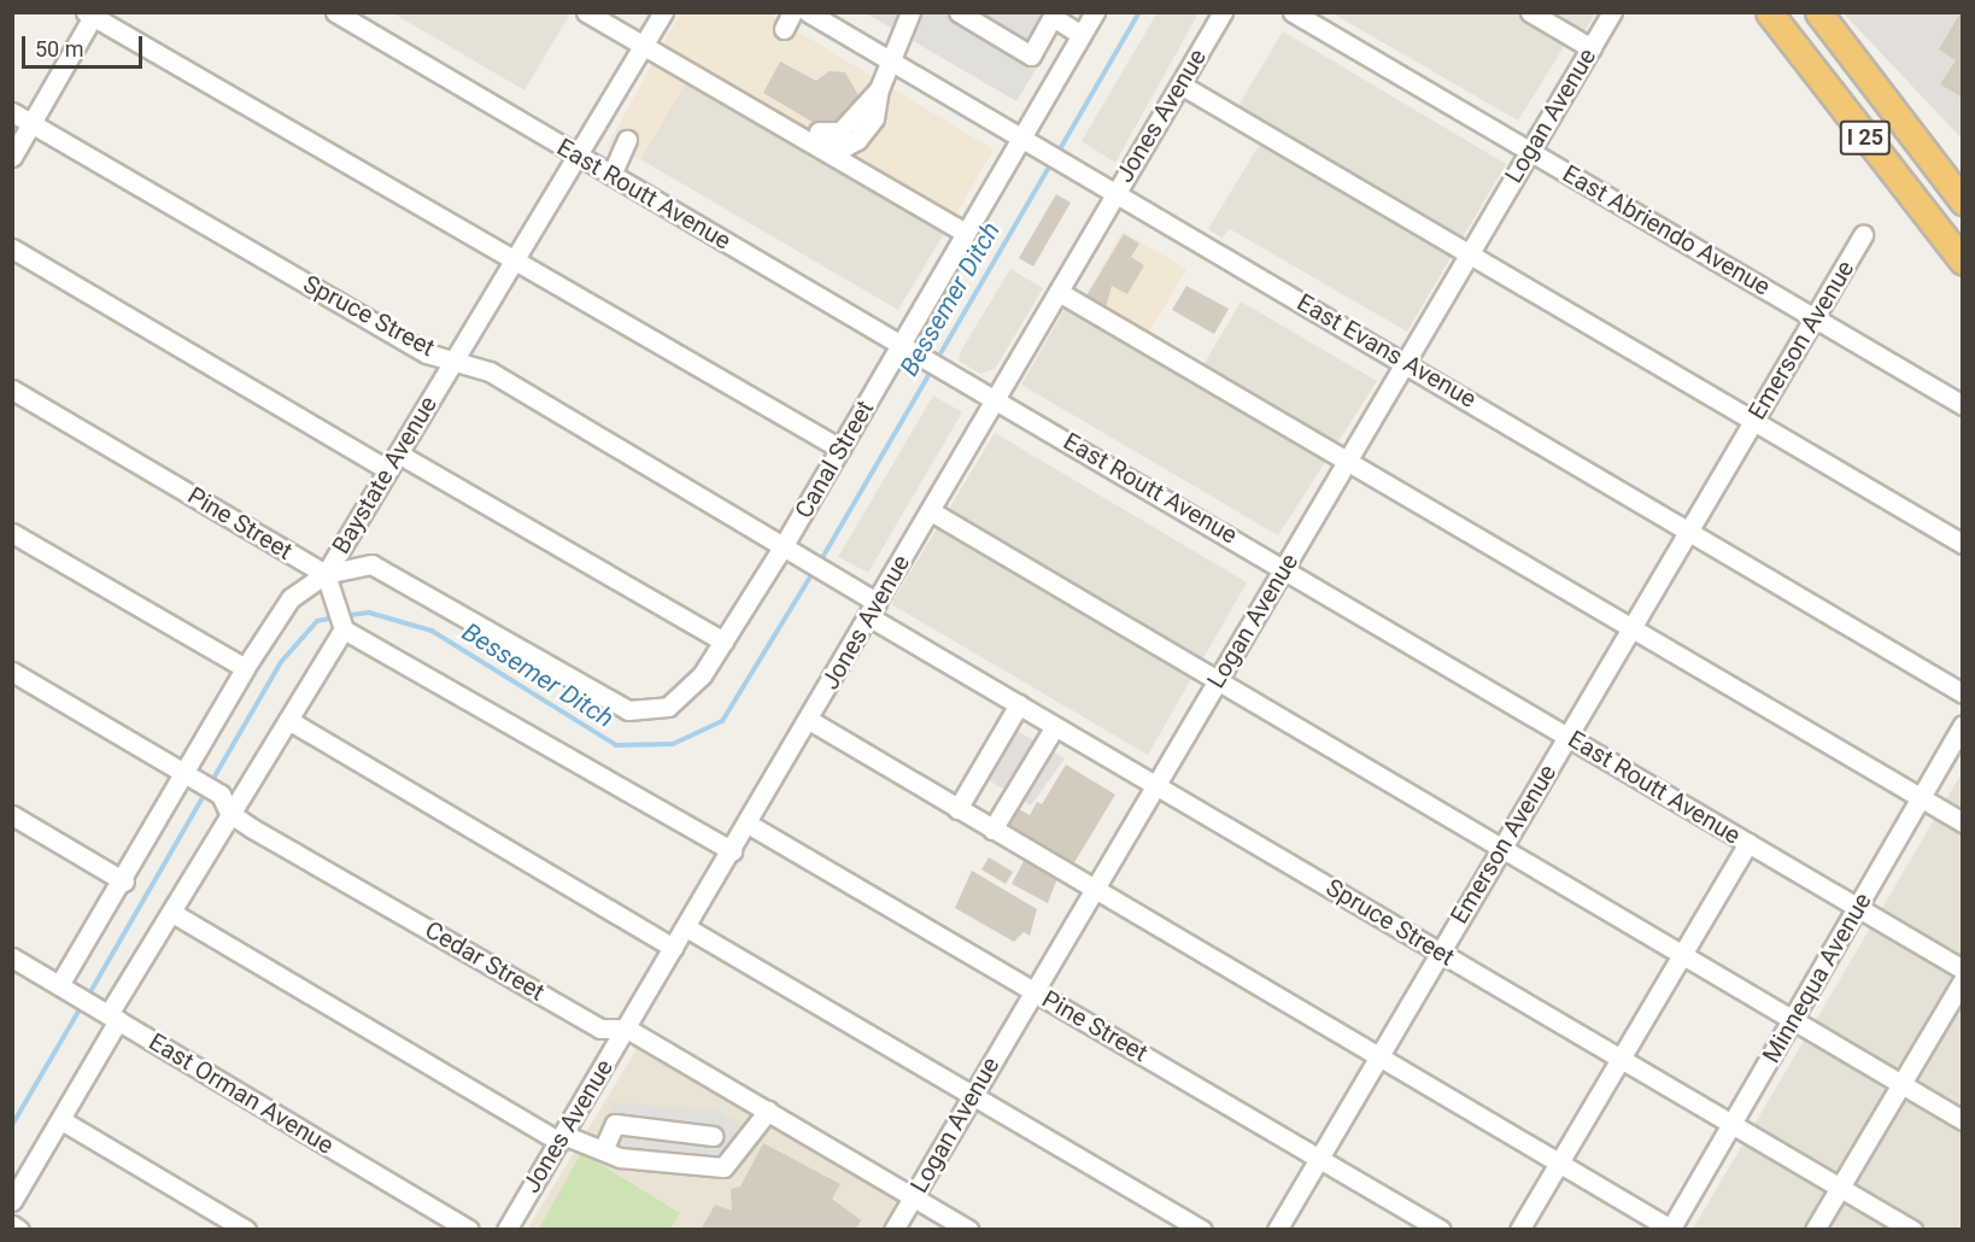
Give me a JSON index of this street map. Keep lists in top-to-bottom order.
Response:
{
  "streets": {
    "highway": ["I 25"],
    "street": [
      "Jones Avenue",
      "Logan Avenue",
      "East Routt Avenue",
      "East Abriendo Avenue",
      "Spruce Street",
      "Emerson Avenue",
      "East Evans Avenue",
      "Canal Street",
      "Baystate Avenue",
      "Pine Street",
      "Cedar Street",
      "Minnequa Avenue",
      "East Orman Avenue"
    ]
  },
  "crossings": [
    ["Jones Avenue", "East Routt Avenue"],
    ["Jones Avenue", "Spruce Street"],
    ["Jones Avenue", "East Evans Avenue"],
    ["Jones Avenue", "Pine Street"],
    ["Jones Avenue", "Cedar Street"],
    ["Logan Avenue", "East Routt Avenue"],
    ["Logan Avenue", "East Abriendo Avenue"],
    ["Logan Avenue", "Spruce Street"],
    ["Logan Avenue", "East Evans Avenue"],
    ["Logan Avenue", "Pine Street"],
    ["Logan Avenue", "Cedar Street"],
    ["East Routt Avenue", "Emerson Avenue"],
    ["East Routt Avenue", "Canal Street"],
    ["East Routt Avenue", "Baystate Avenue"],
    ["East Routt Avenue", "Minnequa Avenue"],
    ["East Abriendo Avenue", "Emerson Avenue"],
    ["Spruce Street", "Emerson Avenue"],
    ["Spruce Street", "Canal Street"],
    ["Spruce Street", "Baystate Avenue"],
    ["Spruce Street", "Minnequa Avenue"],
    ["Emerson Avenue", "East Evans Avenue"],
    ["Emerson Avenue", "Pine Street"],
    ["East Evans Avenue", "Canal Street"],
    ["Canal Street", "Baystate Avenue"],
    ["Canal Street", "Pine Street"],
    ["Baystate Avenue", "Pine Street"]
  ],
  "water": ["Bessemer Ditch"],
  "scale_bar": "50 m"
}
